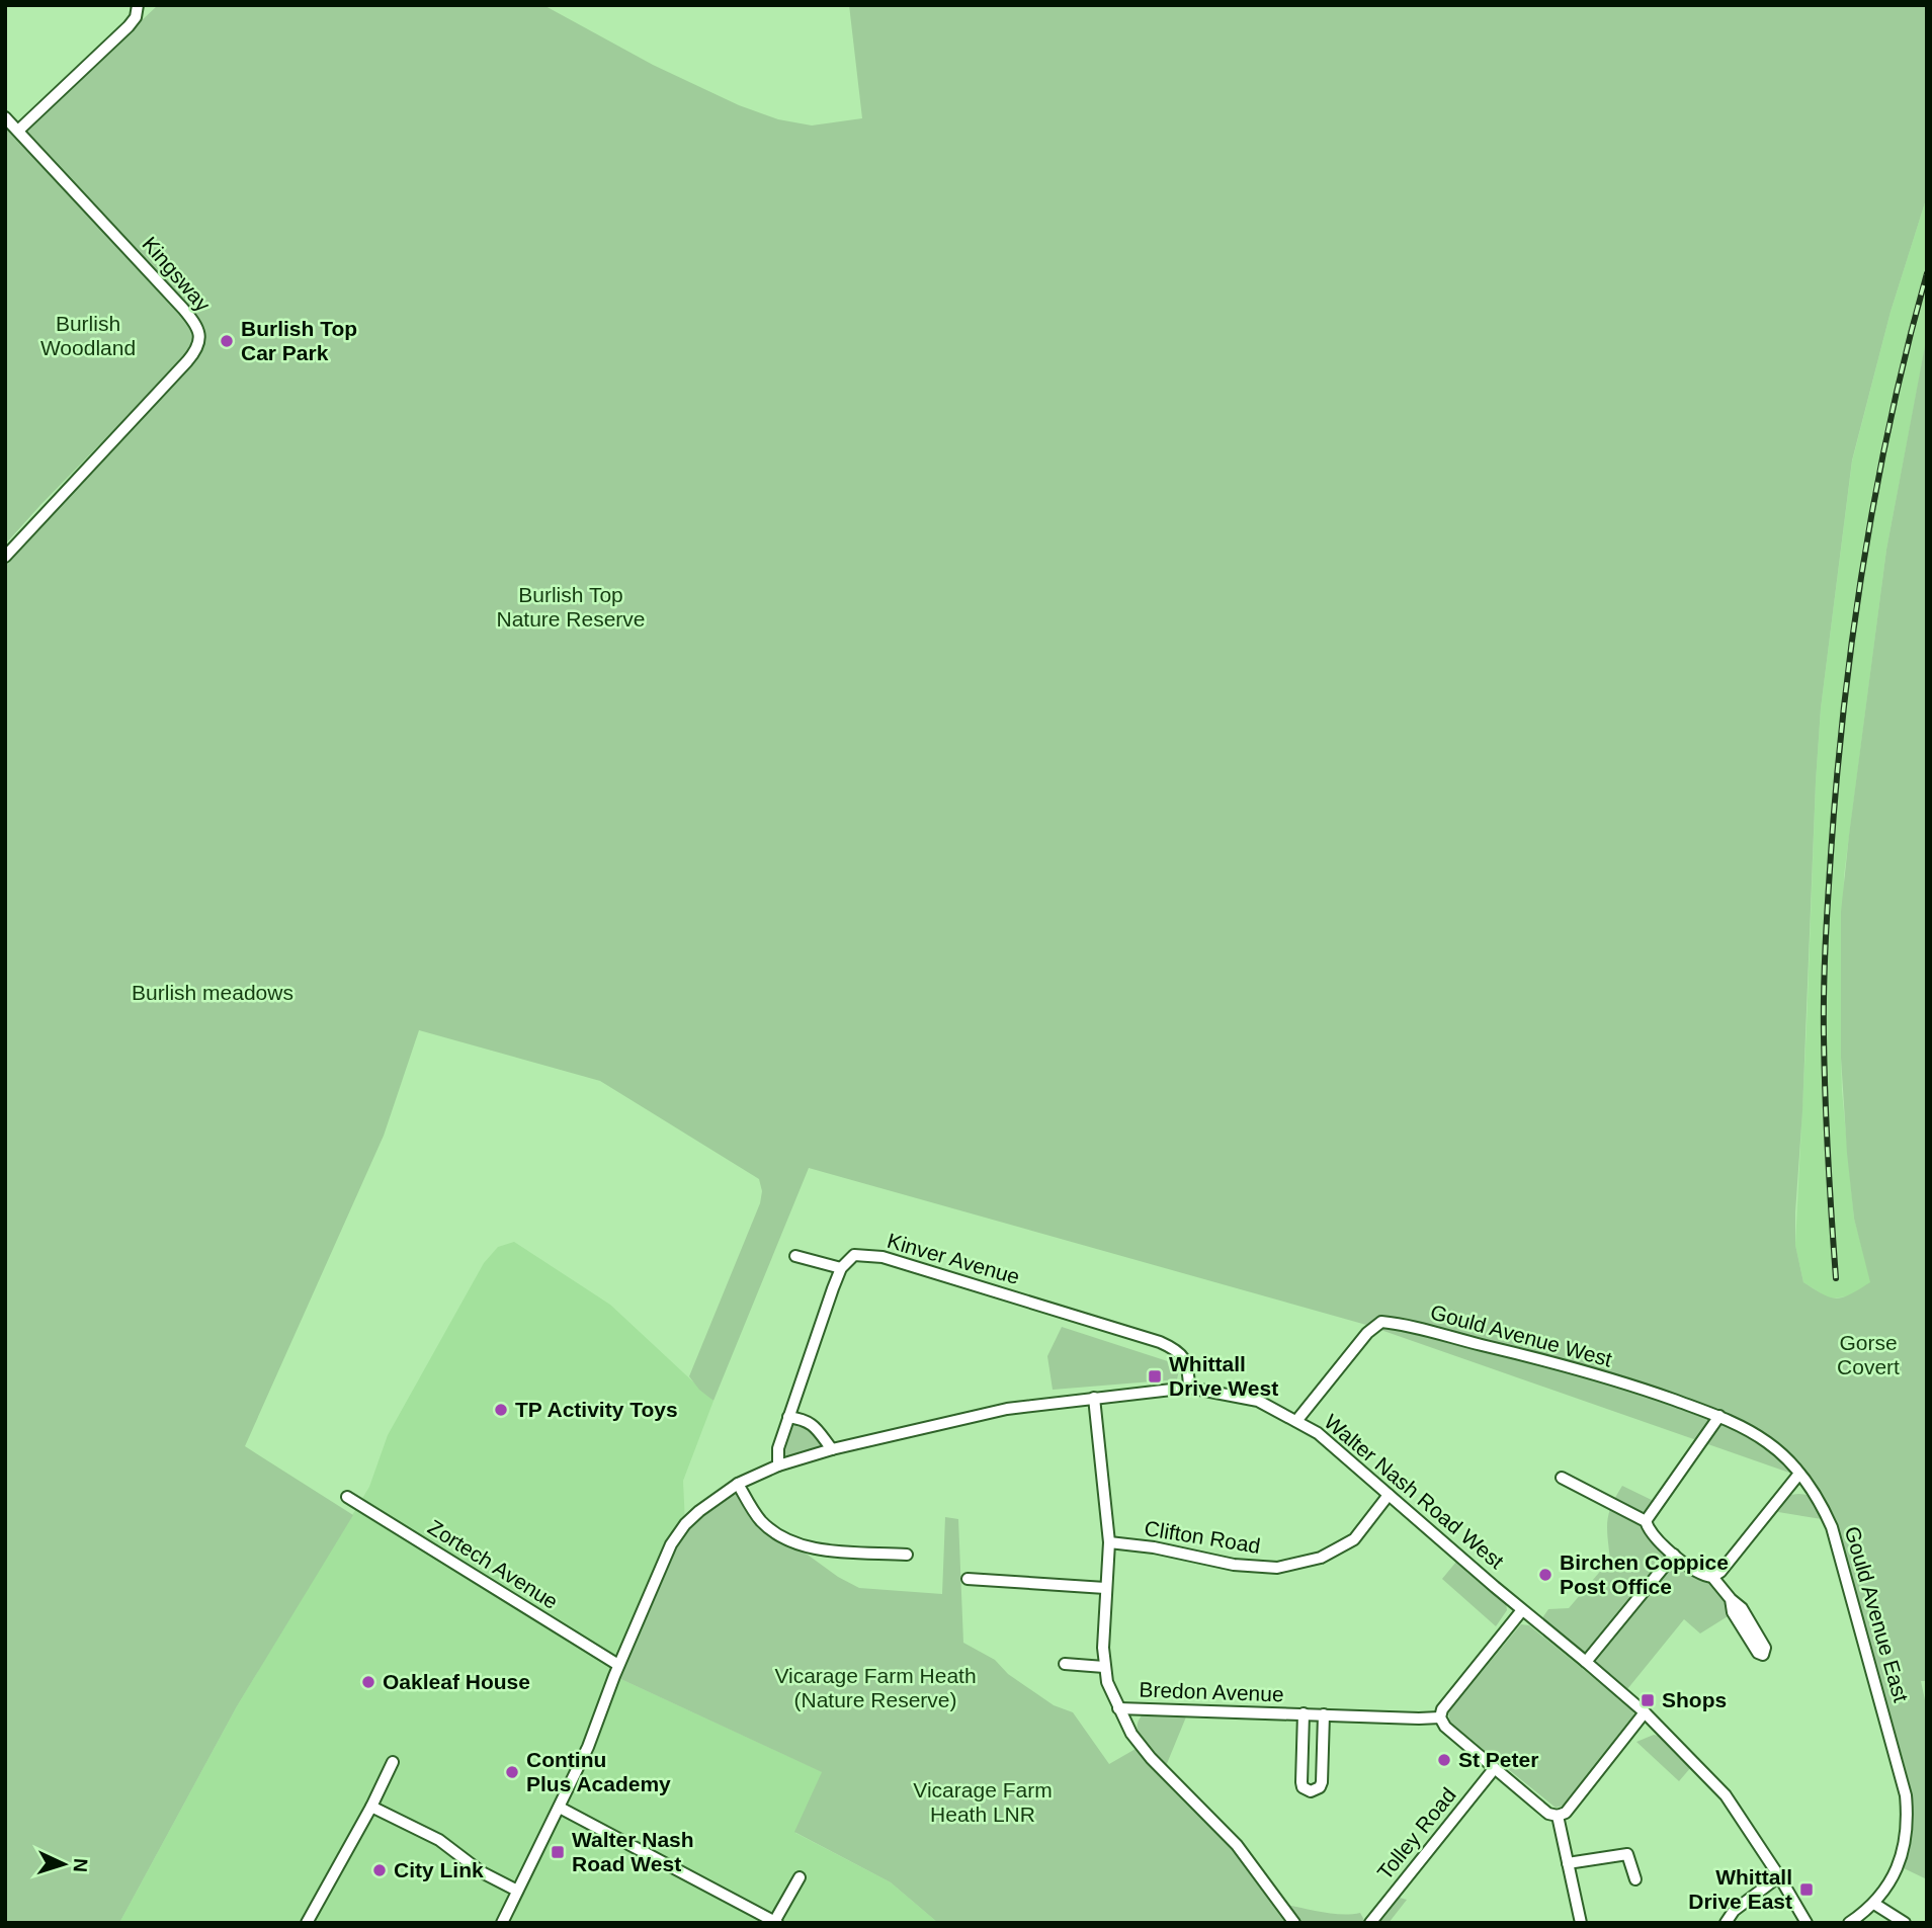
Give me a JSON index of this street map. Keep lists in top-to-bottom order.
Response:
{
  "streets": {
    "street": [
      "Kingsway",
      "Kinver Avenue",
      "Gould Avenue West",
      "Walter Nash Road West",
      "Clifton Road",
      "Zortech Avenue",
      "Gould Avenue East",
      "Bredon Avenue",
      "Tolley Road"
    ]
  },
  "crossings": [
    ["Kinver Avenue", "Walter Nash Road West"],
    ["Gould Avenue West", "Walter Nash Road West"],
    ["Gould Avenue West", "Gould Avenue East"],
    ["Walter Nash Road West", "Clifton Road"],
    ["Walter Nash Road West", "Zortech Avenue"]
  ],
  "parks": [
    "Burlish Woodland",
    "Burlish Top Nature Reserve",
    "Burlish meadows",
    "Gorse Covert",
    "Vicarage Farm Heath (Nature Reserve)",
    "Vicarage Farm Heath LNR"
  ],
  "places": {
    "other": [
      "Burlish Top Car Park",
      "TP Activity Toys",
      "Birchen Coppice Post Office",
      "Oakleaf House",
      "St Peter",
      "Continu Plus Academy",
      "City Link"
    ],
    "transit": [
      "Whittall Drive West",
      "Shops",
      "Walter Nash Road West",
      "Whittall Drive East"
    ]
  },
  "north": "right"
}
